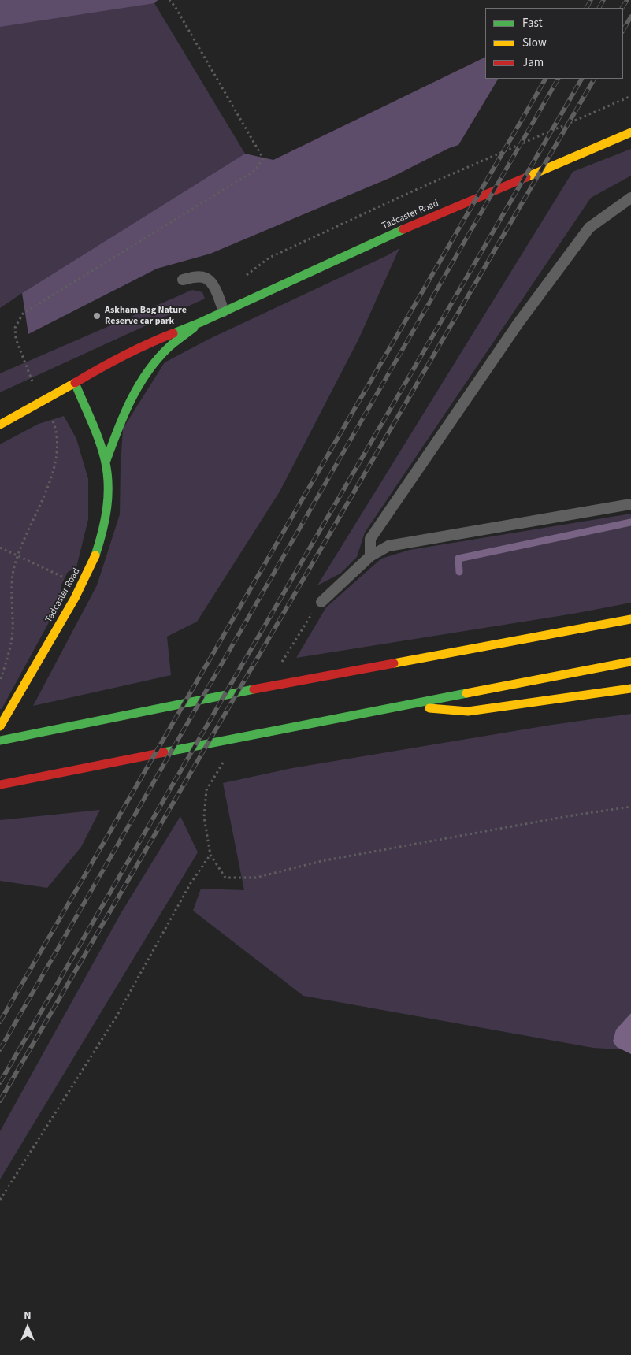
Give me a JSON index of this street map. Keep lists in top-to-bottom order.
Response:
{
  "streets": {
    "main road": ["Tadcaster Road"]
  },
  "places": ["Askham Bog Nature Reserve car park"],
  "legend": ["Fast", "Slow", "Jam"],
  "north": "top"
}
